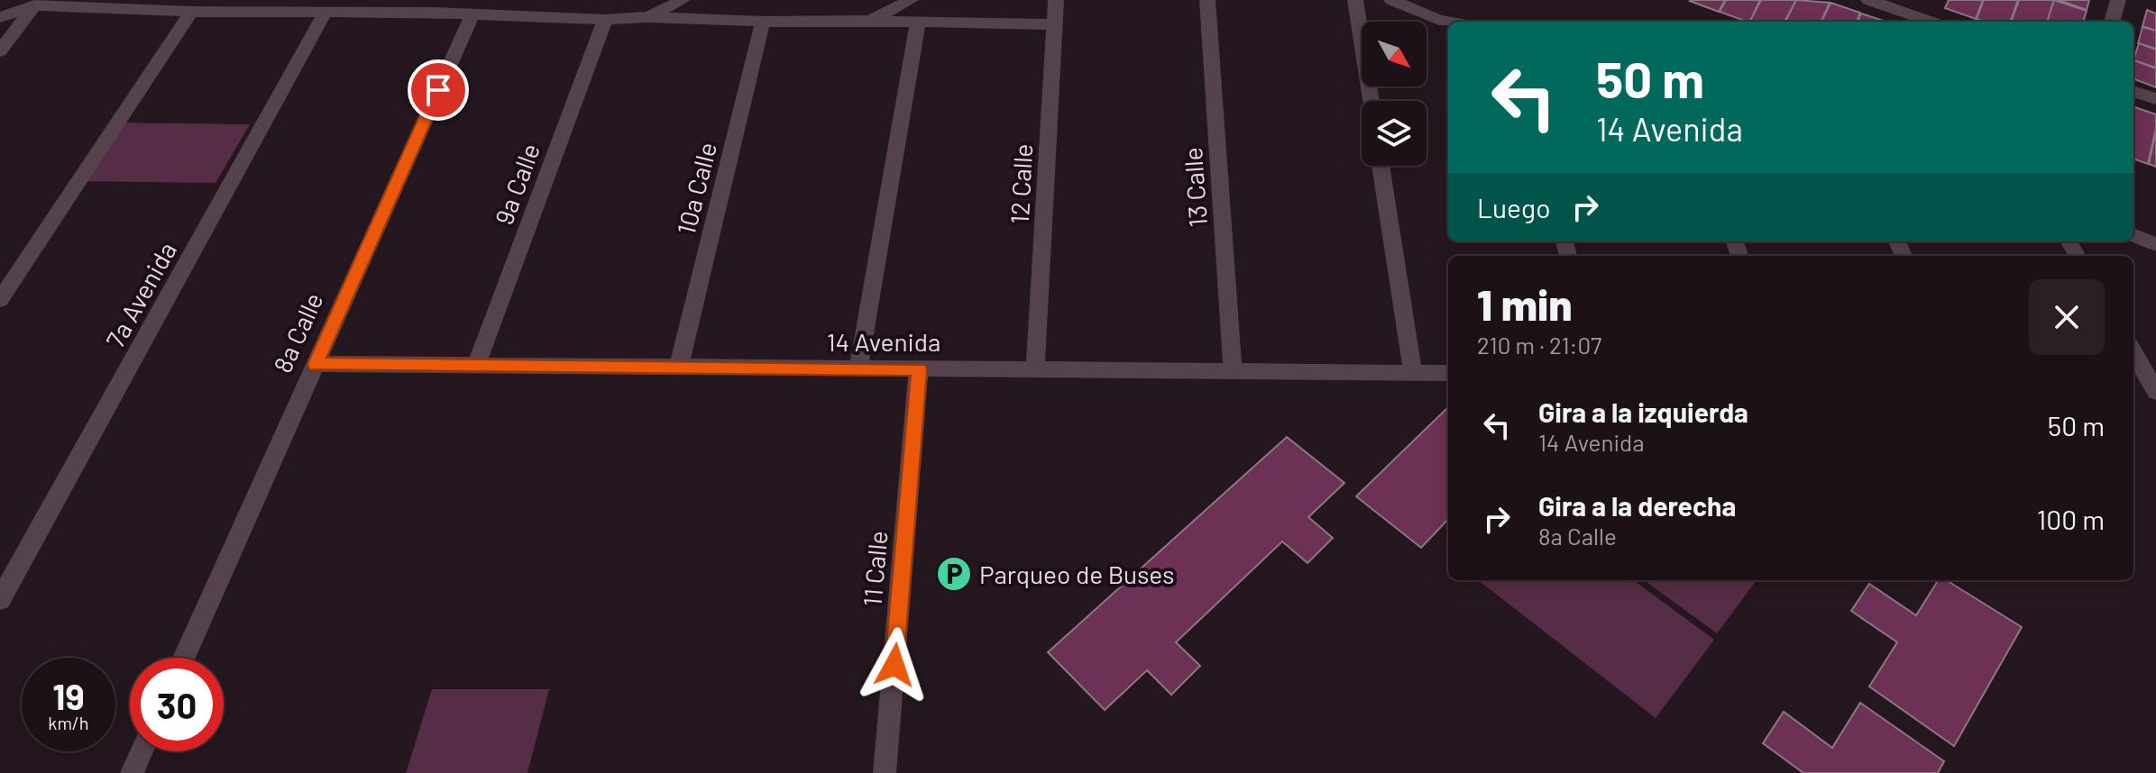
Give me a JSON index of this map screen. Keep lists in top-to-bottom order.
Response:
{
  "streets": {
    "street": [
      "9a Calle",
      "12 Calle",
      "13 Calle",
      "10a Calle",
      "7a Avenida",
      "8a Calle",
      "14 Avenida",
      "11 Calle"
    ]
  },
  "crossings": [
    ["9a Calle", "14 Avenida"],
    ["12 Calle", "14 Avenida"],
    ["13 Calle", "14 Avenida"],
    ["10a Calle", "14 Avenida"],
    ["8a Calle", "14 Avenida"],
    ["14 Avenida", "11 Calle"]
  ],
  "places": {
    "parking": ["Parqueo de Buses"]
  },
  "north": "bottom right",
  "page": {
    "turn": ["50 m", "14 Avenida"],
    "then": "Luego",
    "heading": ["1 min", "210 m · 21:07"],
    "list": [
      {
        "name": "Gira a la izquierda",
        "note": "14 Avenida",
        "value": "50 m"
      },
      {
        "name": "Gira a la derecha",
        "note": "8a Calle",
        "value": "100 m"
      }
    ],
    "speed": "19 km/h",
    "limit": "30"
  }
}
